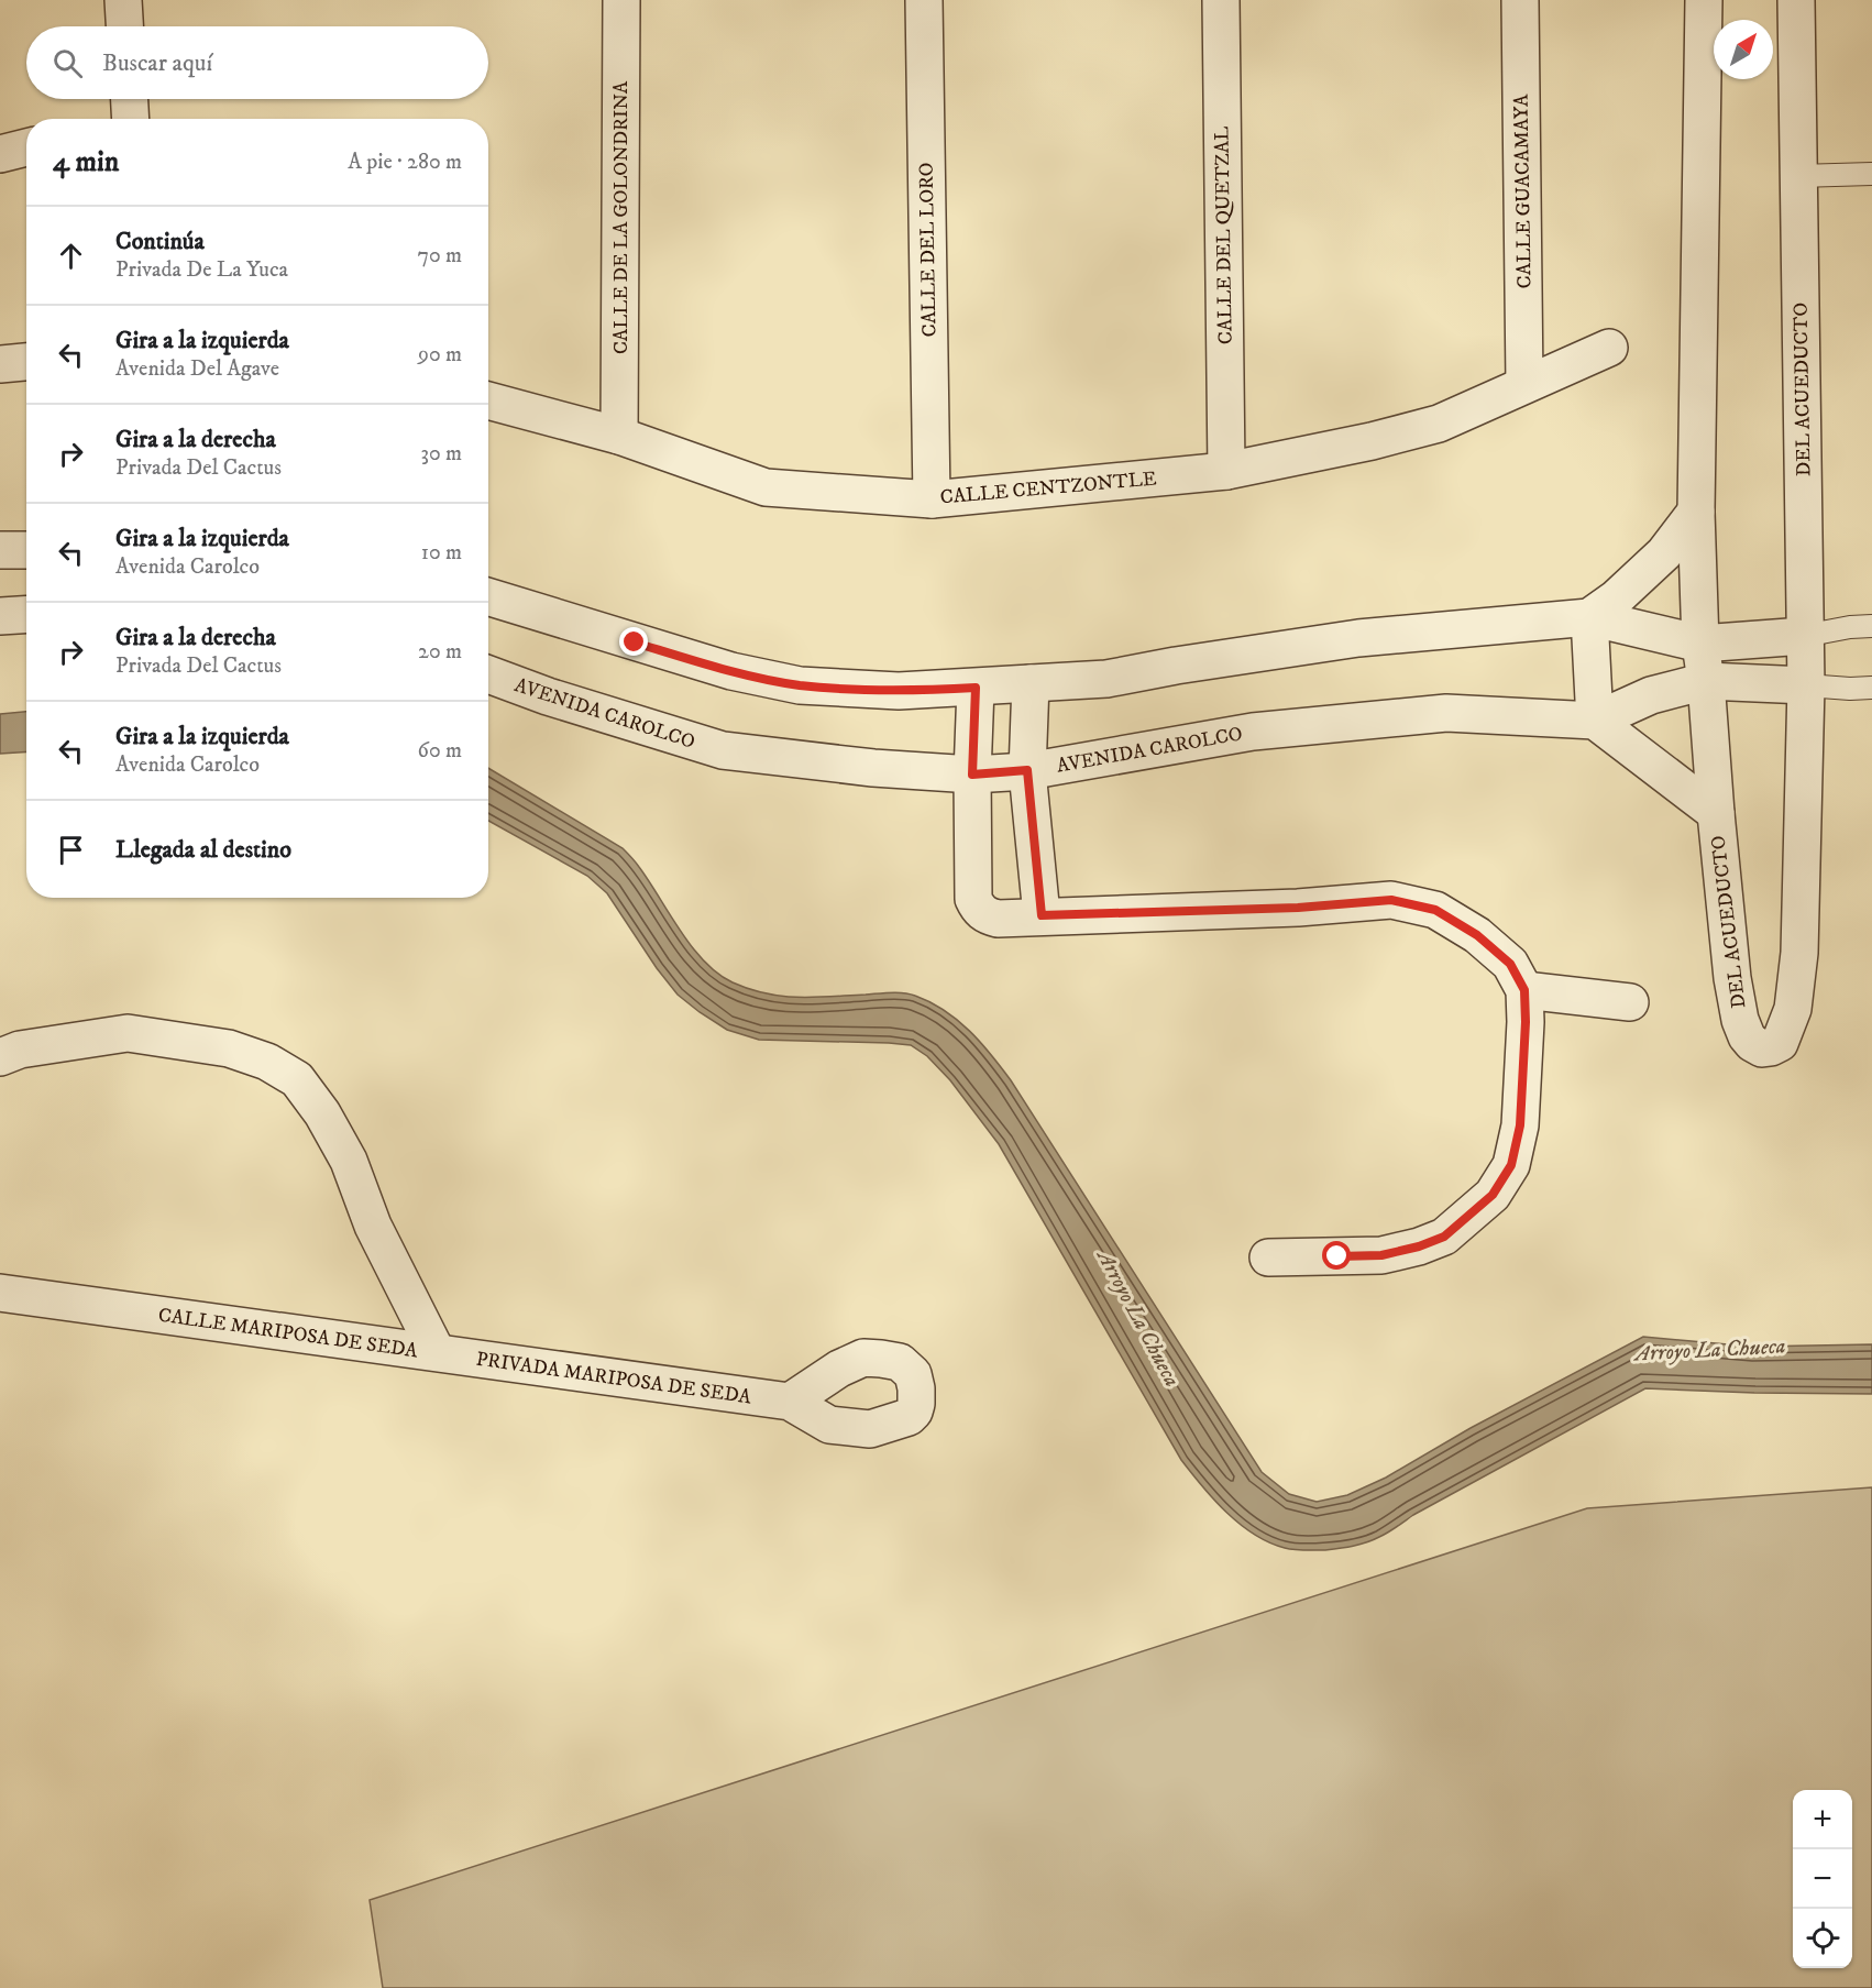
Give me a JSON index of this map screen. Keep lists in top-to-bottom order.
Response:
{
  "streets": {
    "street": [
      "CALLE GUACAMAYA",
      "CALLE DE LA GOLONDRINA",
      "CALLE DEL QUETZAL",
      "CALLE DEL LORO",
      "DEL ACUEDUCTO",
      "CALLE CENTZONTLE",
      "AVENIDA CAROLCO",
      "CALLE MARIPOSA DE SEDA",
      "PRIVADA MARIPOSA DE SEDA"
    ]
  },
  "crossings": [
    ["CALLE GUACAMAYA", "CALLE CENTZONTLE"],
    ["CALLE DE LA GOLONDRINA", "CALLE CENTZONTLE"],
    ["CALLE DEL QUETZAL", "CALLE CENTZONTLE"],
    ["CALLE DEL LORO", "CALLE CENTZONTLE"],
    ["DEL ACUEDUCTO", "AVENIDA CAROLCO"],
    ["CALLE MARIPOSA DE SEDA", "PRIVADA MARIPOSA DE SEDA"]
  ],
  "water": ["Arroyo La Chueca"],
  "north": "top right",
  "page": {
    "search": "Buscar aquí",
    "heading": ["4 min", "A pie · 280 m"],
    "list": [
      ["Continúa", "Privada De La Yuca", "70 m"],
      ["Gira a la izquierda", "Avenida Del Agave", "90 m"],
      ["Gira a la derecha", "Privada Del Cactus", "30 m"],
      ["Gira a la izquierda", "Avenida Carolco", "10 m"],
      ["Gira a la derecha", "Privada Del Cactus", "20 m"],
      ["Gira a la izquierda", "Avenida Carolco", "60 m"],
      "Llegada al destino"
    ],
    "map_buttons": ["+", "−"]
  }
}
